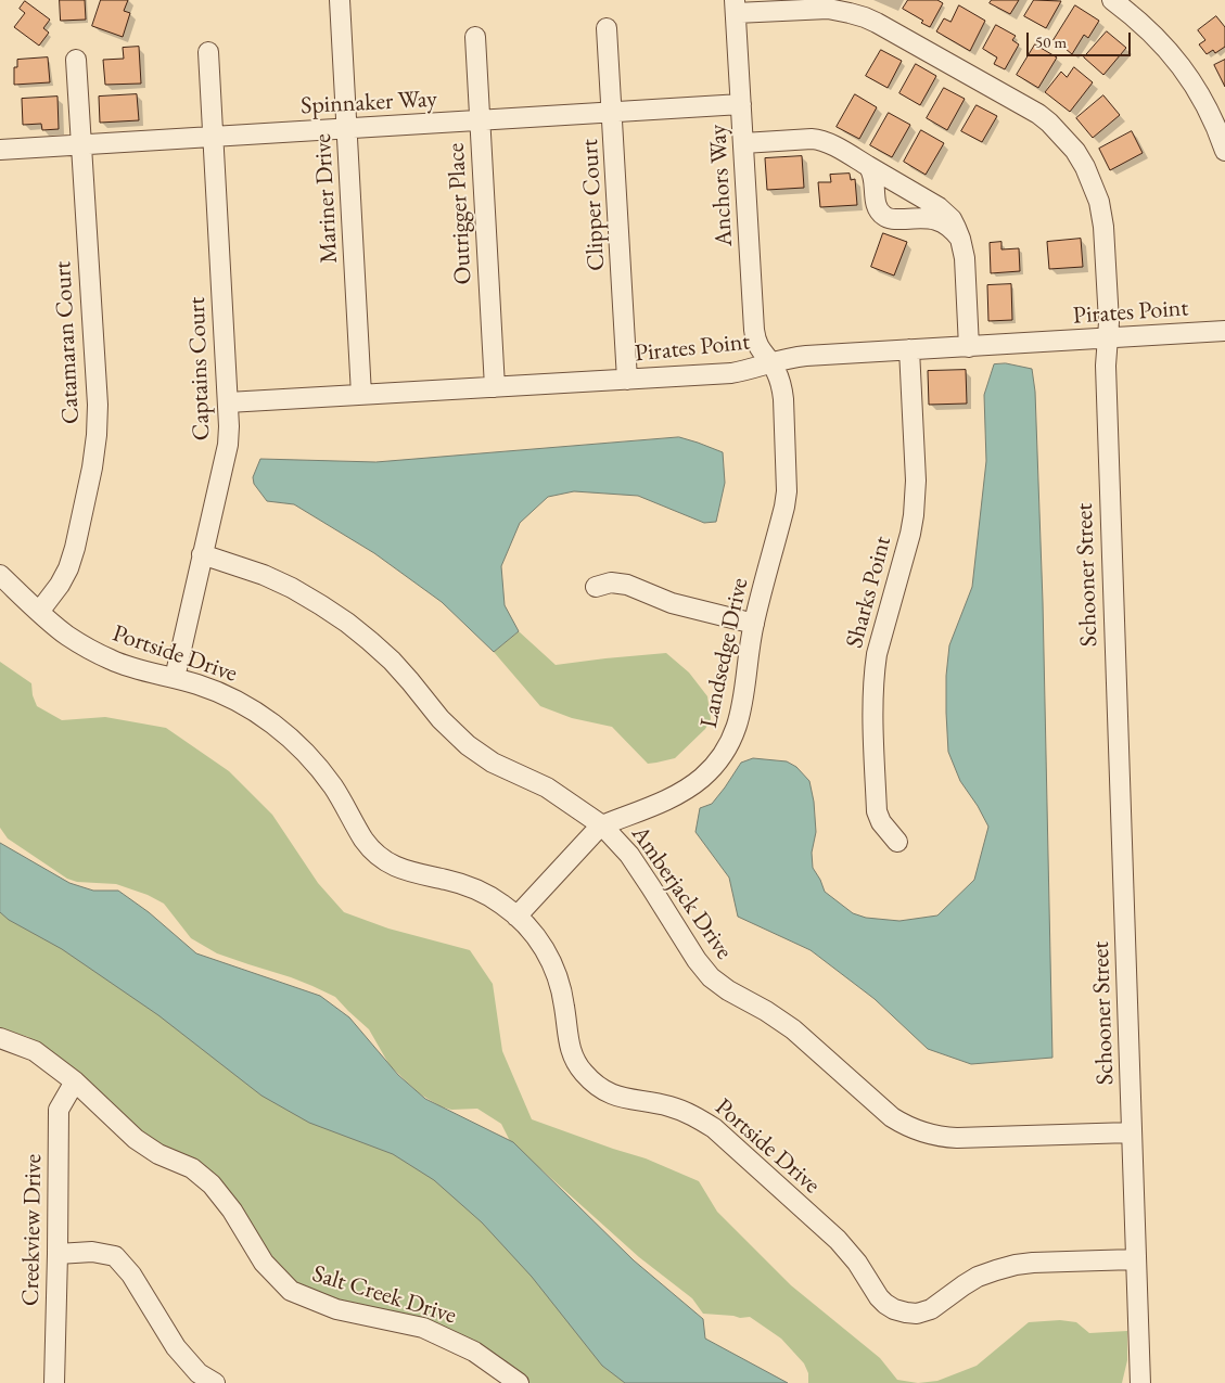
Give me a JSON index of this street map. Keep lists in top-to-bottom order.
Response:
{
  "streets": {
    "street": [
      "Spinnaker Way",
      "Anchors Way",
      "Mariner Drive",
      "Clipper Court",
      "Outrigger Place",
      "Pirates Point",
      "Catamaran Court",
      "Captains Court",
      "Schooner Street",
      "Sharks Point",
      "Landsedge Drive",
      "Portside Drive",
      "Amberjack Drive",
      "Creekview Drive",
      "Salt Creek Drive"
    ]
  },
  "crossings": [
    ["Spinnaker Way", "Anchors Way"],
    ["Spinnaker Way", "Mariner Drive"],
    ["Spinnaker Way", "Clipper Court"],
    ["Spinnaker Way", "Outrigger Place"],
    ["Spinnaker Way", "Catamaran Court"],
    ["Spinnaker Way", "Captains Court"],
    ["Anchors Way", "Pirates Point"],
    ["Anchors Way", "Schooner Street"],
    ["Anchors Way", "Landsedge Drive"],
    ["Mariner Drive", "Pirates Point"],
    ["Clipper Court", "Pirates Point"],
    ["Outrigger Place", "Pirates Point"],
    ["Pirates Point", "Captains Court"],
    ["Pirates Point", "Schooner Street"],
    ["Pirates Point", "Sharks Point"],
    ["Pirates Point", "Landsedge Drive"],
    ["Catamaran Court", "Portside Drive"],
    ["Captains Court", "Portside Drive"],
    ["Captains Court", "Amberjack Drive"],
    ["Schooner Street", "Portside Drive"],
    ["Schooner Street", "Amberjack Drive"],
    ["Landsedge Drive", "Portside Drive"],
    ["Landsedge Drive", "Amberjack Drive"],
    ["Creekview Drive", "Salt Creek Drive"]
  ],
  "scale_bar": "50 m"
}
